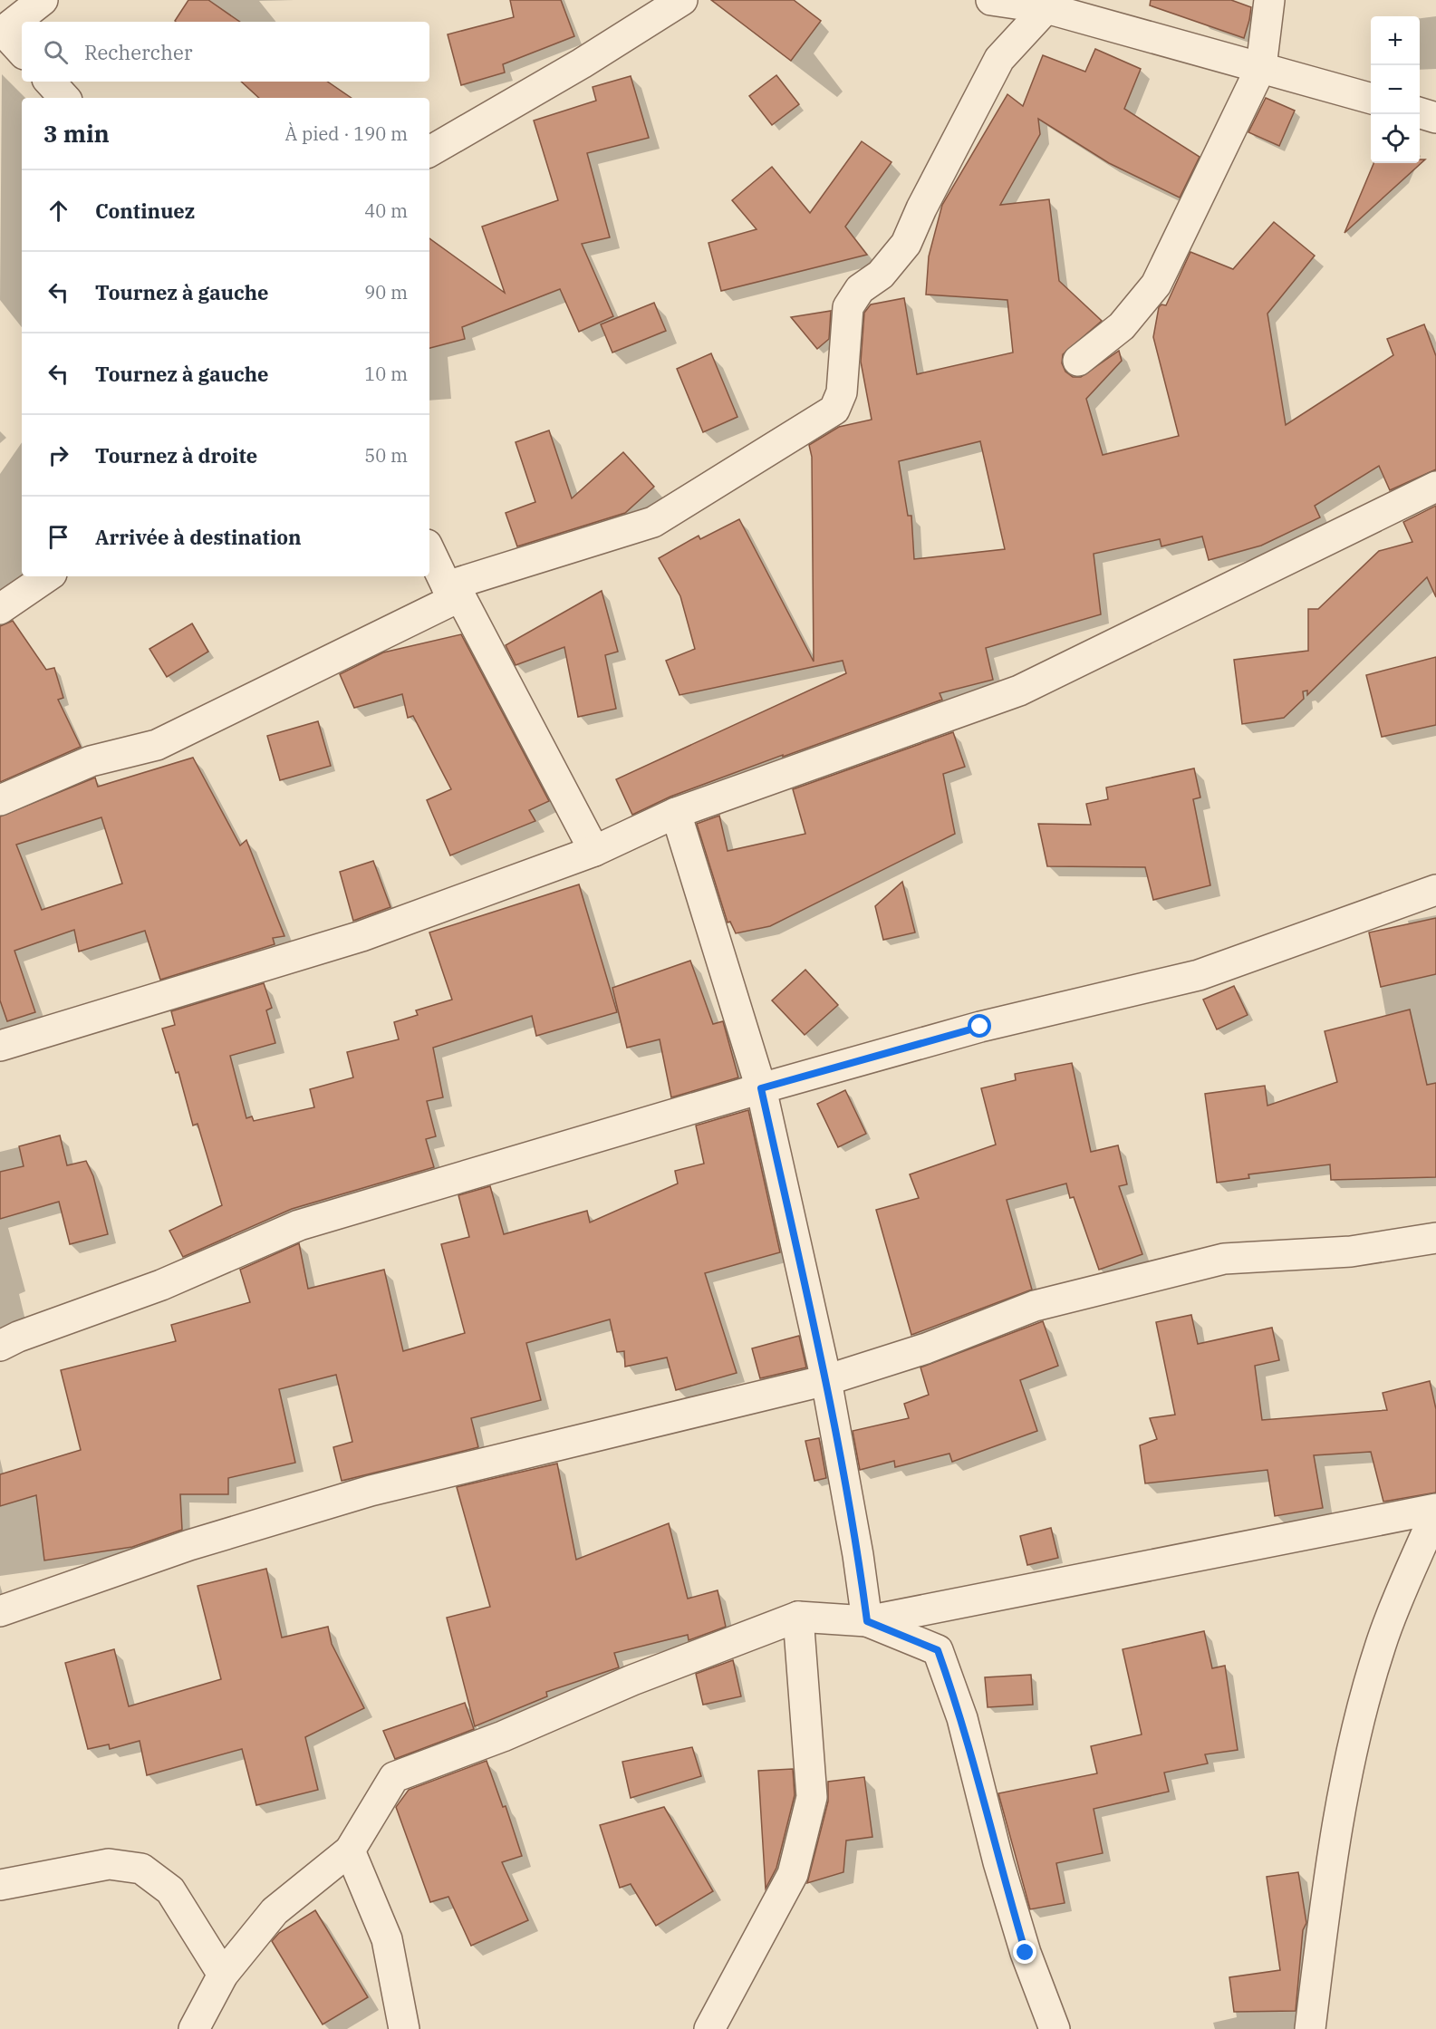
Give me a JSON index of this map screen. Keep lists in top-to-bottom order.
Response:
{
  "page": {
    "map_buttons": ["+", "−"],
    "search": "Rechercher",
    "heading": ["3 min", "À pied · 190 m"],
    "list": [
      ["Continuez", "40 m"],
      ["Tournez à gauche", "90 m"],
      ["Tournez à gauche", "10 m"],
      ["Tournez à droite", "50 m"],
      "Arrivée à destination"
    ]
  }
}
